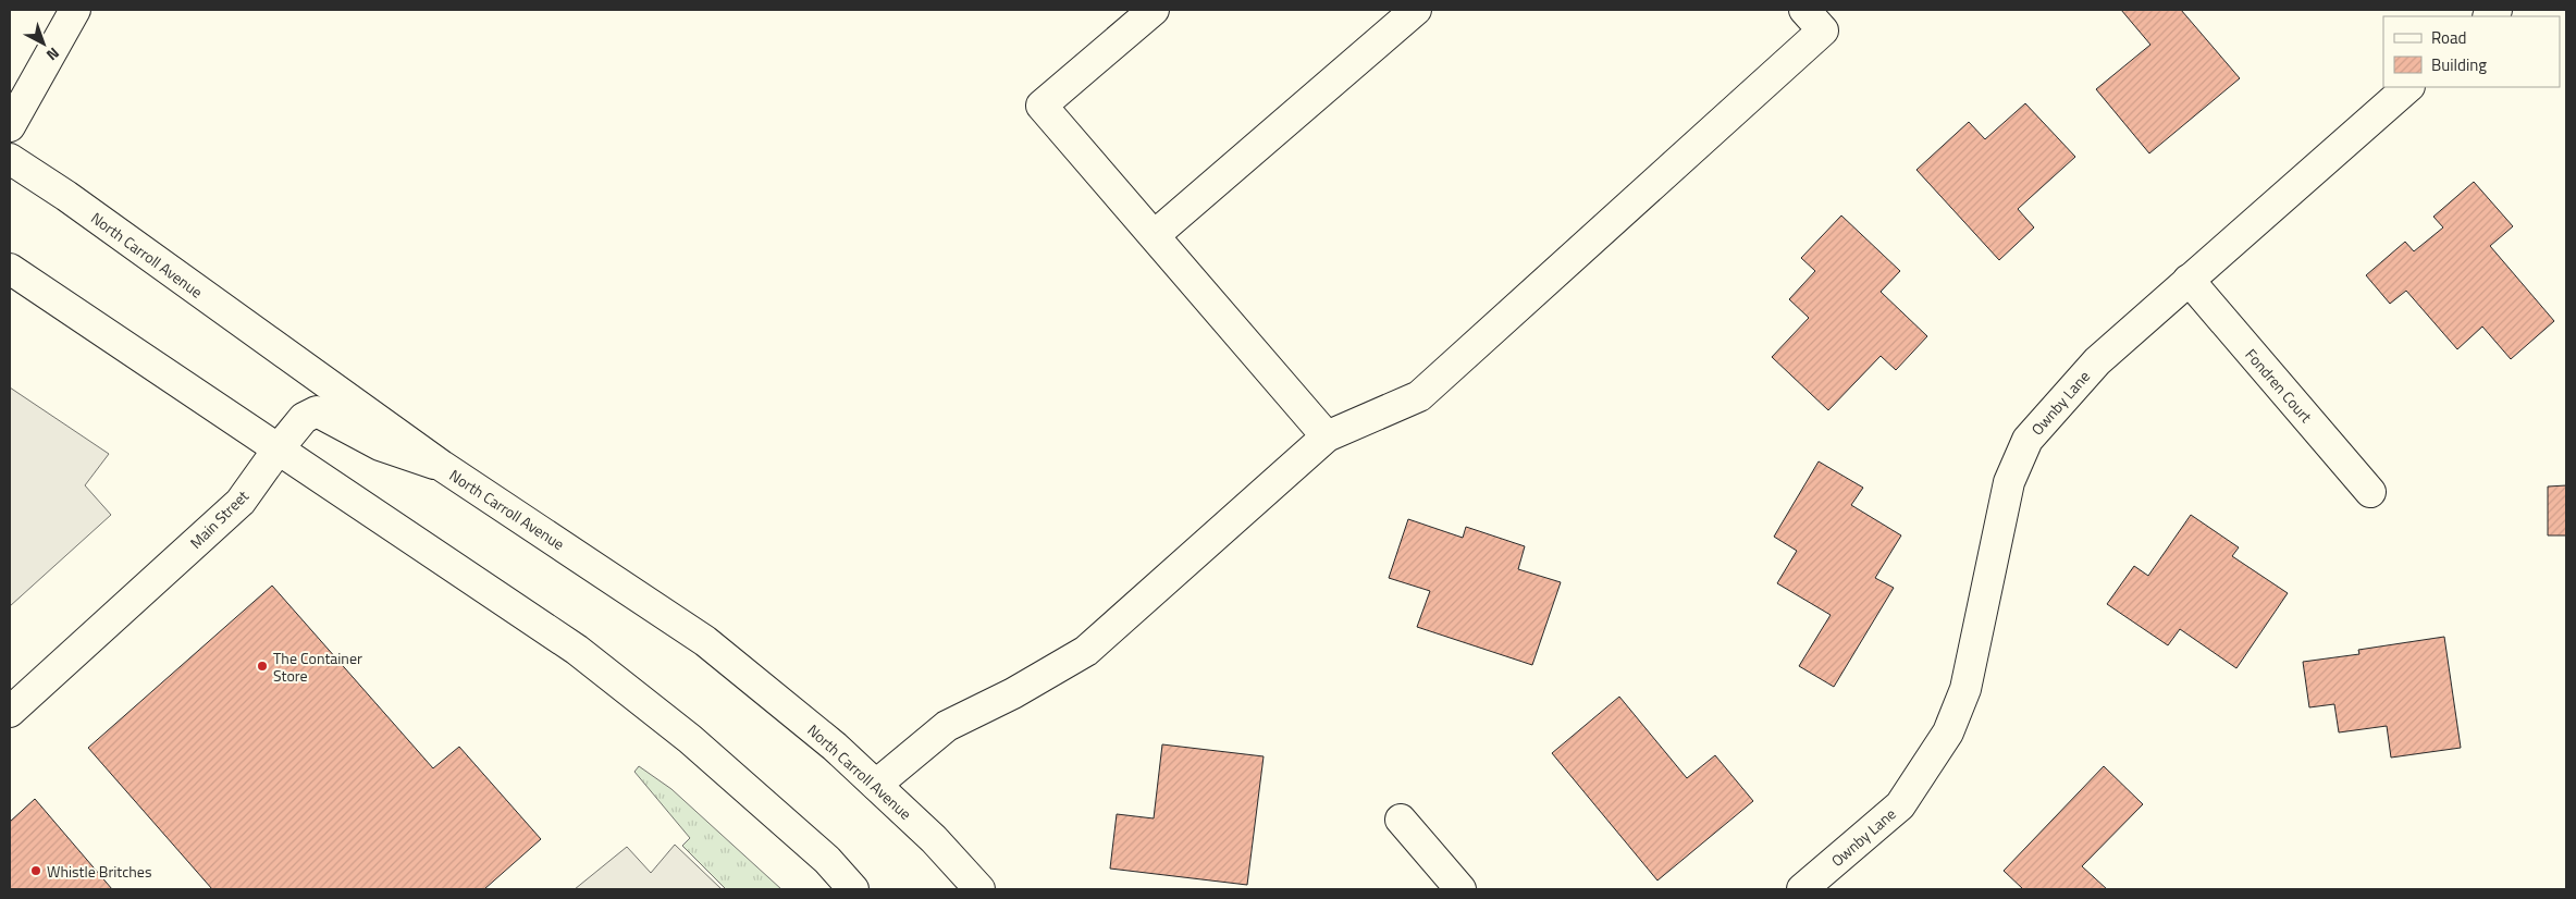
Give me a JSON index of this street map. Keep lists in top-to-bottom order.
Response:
{
  "streets": {
    "street": [
      "North Carroll Avenue",
      "Fondren Court",
      "Ownby Lane",
      "Main Street"
    ]
  },
  "crossings": [
    ["North Carroll Avenue", "Main Street"],
    ["Fondren Court", "Ownby Lane"]
  ],
  "places": ["The Container Store", "Whistle Britches"],
  "legend": ["Road", "Building"],
  "north": "bottom right"
}
